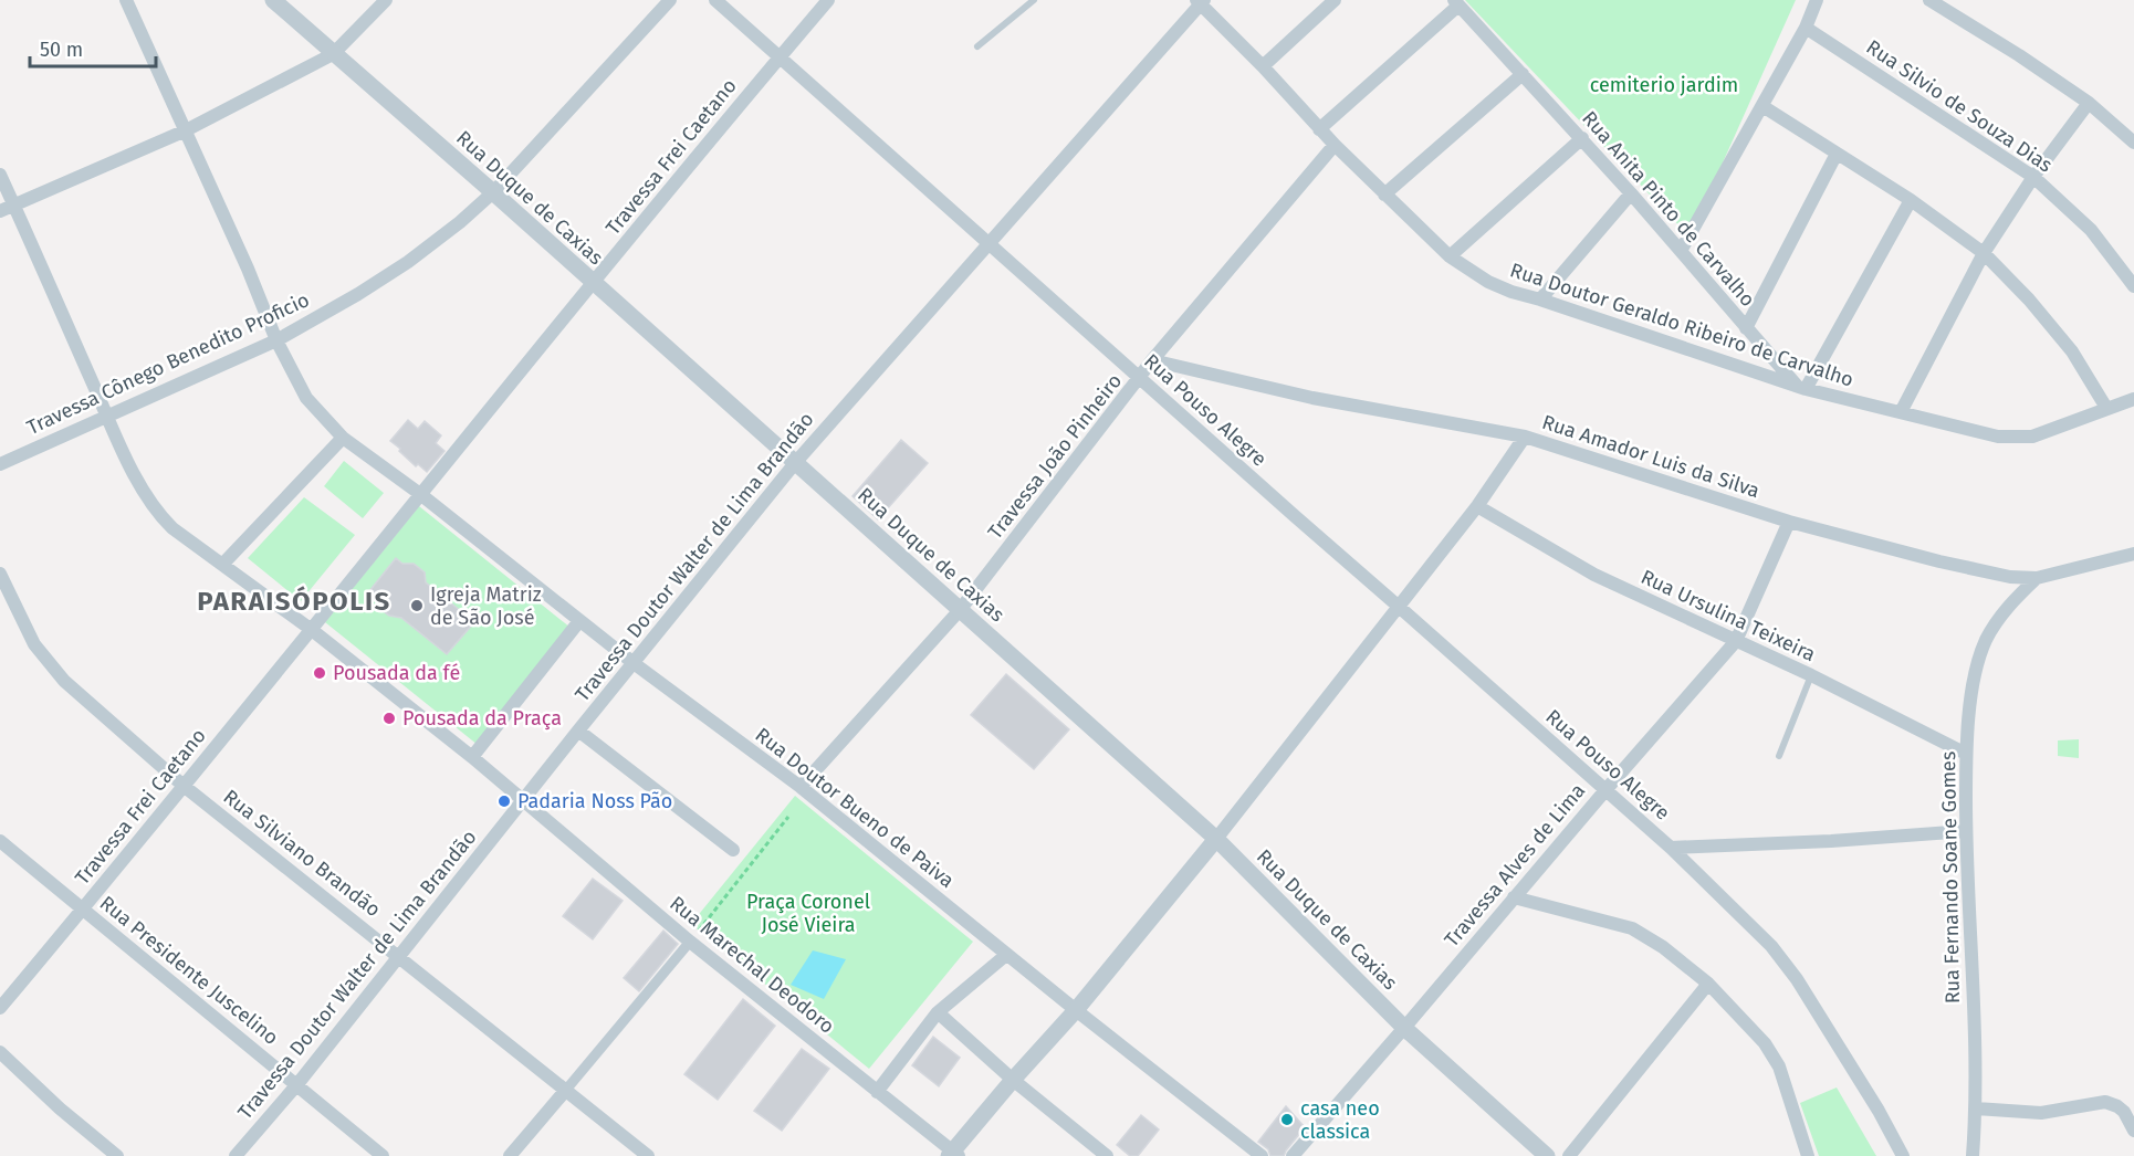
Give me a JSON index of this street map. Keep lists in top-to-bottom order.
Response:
{
  "streets": {
    "street": [
      "Rua Silvio de Souza Dias",
      "Travessa Frei Caetano",
      "Rua Duque de Caxias",
      "Rua Anita Pinto de Carvalho",
      "Rua Doutor Geraldo Ribeiro de Carvalho",
      "Travessa Cônego Benedito Proficio",
      "Rua Pouso Alegre",
      "Travessa João Pinheiro",
      "Rua Amador Luis da Silva",
      "Travessa Doutor Walter de Lima Brandão",
      "Rua Ursulina Teixeira",
      "Rua Doutor Bueno de Paiva",
      "Rua Silviano Brandão",
      "Travessa Alves de Lima",
      "Rua Fernando Soane Gomes",
      "Rua Marechal Deodoro",
      "Rua Presidente Juscelino"
    ]
  },
  "crossings": [
    ["Travessa Frei Caetano", "Rua Duque de Caxias"],
    ["Travessa Frei Caetano", "Rua Pouso Alegre"],
    ["Travessa Frei Caetano", "Rua Doutor Bueno de Paiva"],
    ["Travessa Frei Caetano", "Rua Silviano Brandão"],
    ["Travessa Frei Caetano", "Rua Marechal Deodoro"],
    ["Travessa Frei Caetano", "Rua Presidente Juscelino"],
    ["Rua Duque de Caxias", "Travessa Cônego Benedito Proficio"],
    ["Rua Duque de Caxias", "Travessa João Pinheiro"],
    ["Rua Duque de Caxias", "Travessa Doutor Walter de Lima Brandão"],
    ["Rua Duque de Caxias", "Travessa Alves de Lima"],
    ["Rua Anita Pinto de Carvalho", "Rua Doutor Geraldo Ribeiro de Carvalho"],
    ["Rua Doutor Geraldo Ribeiro de Carvalho", "Travessa João Pinheiro"],
    ["Rua Doutor Geraldo Ribeiro de Carvalho", "Travessa Doutor Walter de Lima Brandão"],
    ["Travessa Cônego Benedito Proficio", "Rua Doutor Bueno de Paiva"],
    ["Travessa Cônego Benedito Proficio", "Rua Marechal Deodoro"],
    ["Rua Pouso Alegre", "Travessa João Pinheiro"],
    ["Rua Pouso Alegre", "Travessa Doutor Walter de Lima Brandão"],
    ["Rua Pouso Alegre", "Travessa Alves de Lima"],
    ["Travessa João Pinheiro", "Rua Amador Luis da Silva"],
    ["Travessa João Pinheiro", "Rua Doutor Bueno de Paiva"],
    ["Rua Amador Luis da Silva", "Travessa Alves de Lima"],
    ["Rua Amador Luis da Silva", "Rua Fernando Soane Gomes"],
    ["Travessa Doutor Walter de Lima Brandão", "Rua Doutor Bueno de Paiva"],
    ["Travessa Doutor Walter de Lima Brandão", "Rua Silviano Brandão"],
    ["Travessa Doutor Walter de Lima Brandão", "Rua Marechal Deodoro"],
    ["Travessa Doutor Walter de Lima Brandão", "Rua Presidente Juscelino"],
    ["Rua Ursulina Teixeira", "Travessa Alves de Lima"],
    ["Rua Ursulina Teixeira", "Rua Fernando Soane Gomes"]
  ],
  "districts": ["PARAISÓPOLIS"],
  "parks": ["cemiterio jardim", "Praça Coronel José Vieira"],
  "places": [
    "Igreja Matriz de São José",
    "Pousada da fé",
    "Pousada da Praça",
    "Padaria Noss Pão",
    "casa neo classica"
  ],
  "scale_bar": "50 m"
}
